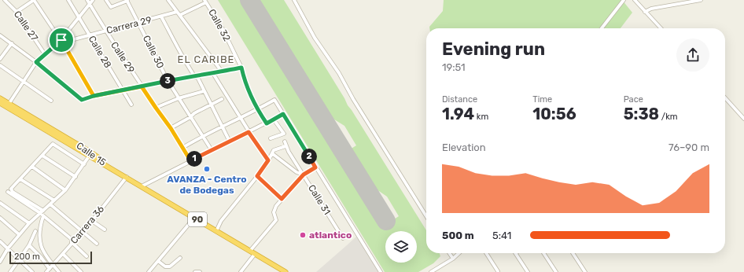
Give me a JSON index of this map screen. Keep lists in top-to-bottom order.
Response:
{
  "streets": {
    "highway": ["Calle 15", "90"],
    "street": [
      "Carrera 29",
      "Calle 32",
      "Calle 27",
      "Calle 28",
      "Calle 30",
      "Calle 29",
      "Calle 31",
      "Carrera 36"
    ]
  },
  "crossings": [
    ["Carrera 29", "Calle 28"],
    ["Carrera 29", "Calle 30"],
    ["Carrera 29", "Calle 29"],
    ["Calle 15", "90"],
    ["Calle 15", "Carrera 36"],
    ["90", "Carrera 36"]
  ],
  "districts": ["EL CARIBE"],
  "places": ["AVANZA - Centro de Bodegas", "atlantico"],
  "scale_bar": "200 m",
  "page": {
    "heading": ["Evening run", "19:51"],
    "pins": ["3", "2", "1"],
    "stats": [
      ["Distance", "1.94 km"],
      ["Time", "10:56"],
      ["Pace", "5:38 /km"]
    ],
    "chart": ["Elevation", "76–90 m"],
    "list": [
      {
        "name": "500 m",
        "note": "5:41"
      }
    ],
    "scale": "200 m"
  }
}
